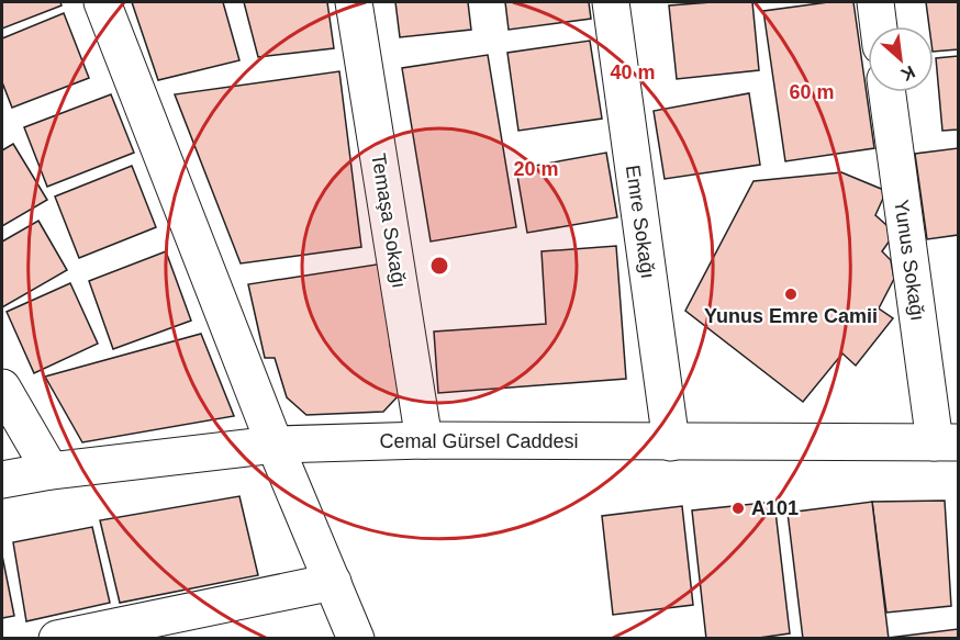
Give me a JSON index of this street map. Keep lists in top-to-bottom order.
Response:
{
  "streets": {
    "street": [
      "Temaşa Sokağı",
      "Emre Sokağı",
      "Yunus Sokağı",
      "Cemal Gürsel Caddesi"
    ]
  },
  "crossings": [
    ["Temaşa Sokağı", "Cemal Gürsel Caddesi"],
    ["Emre Sokağı", "Cemal Gürsel Caddesi"],
    ["Yunus Sokağı", "Cemal Gürsel Caddesi"]
  ],
  "places": ["Yunus Emre Camii", "A101"],
  "north": "bottom right",
  "rings": ["40 m", "60 m", "20 m"]
}
